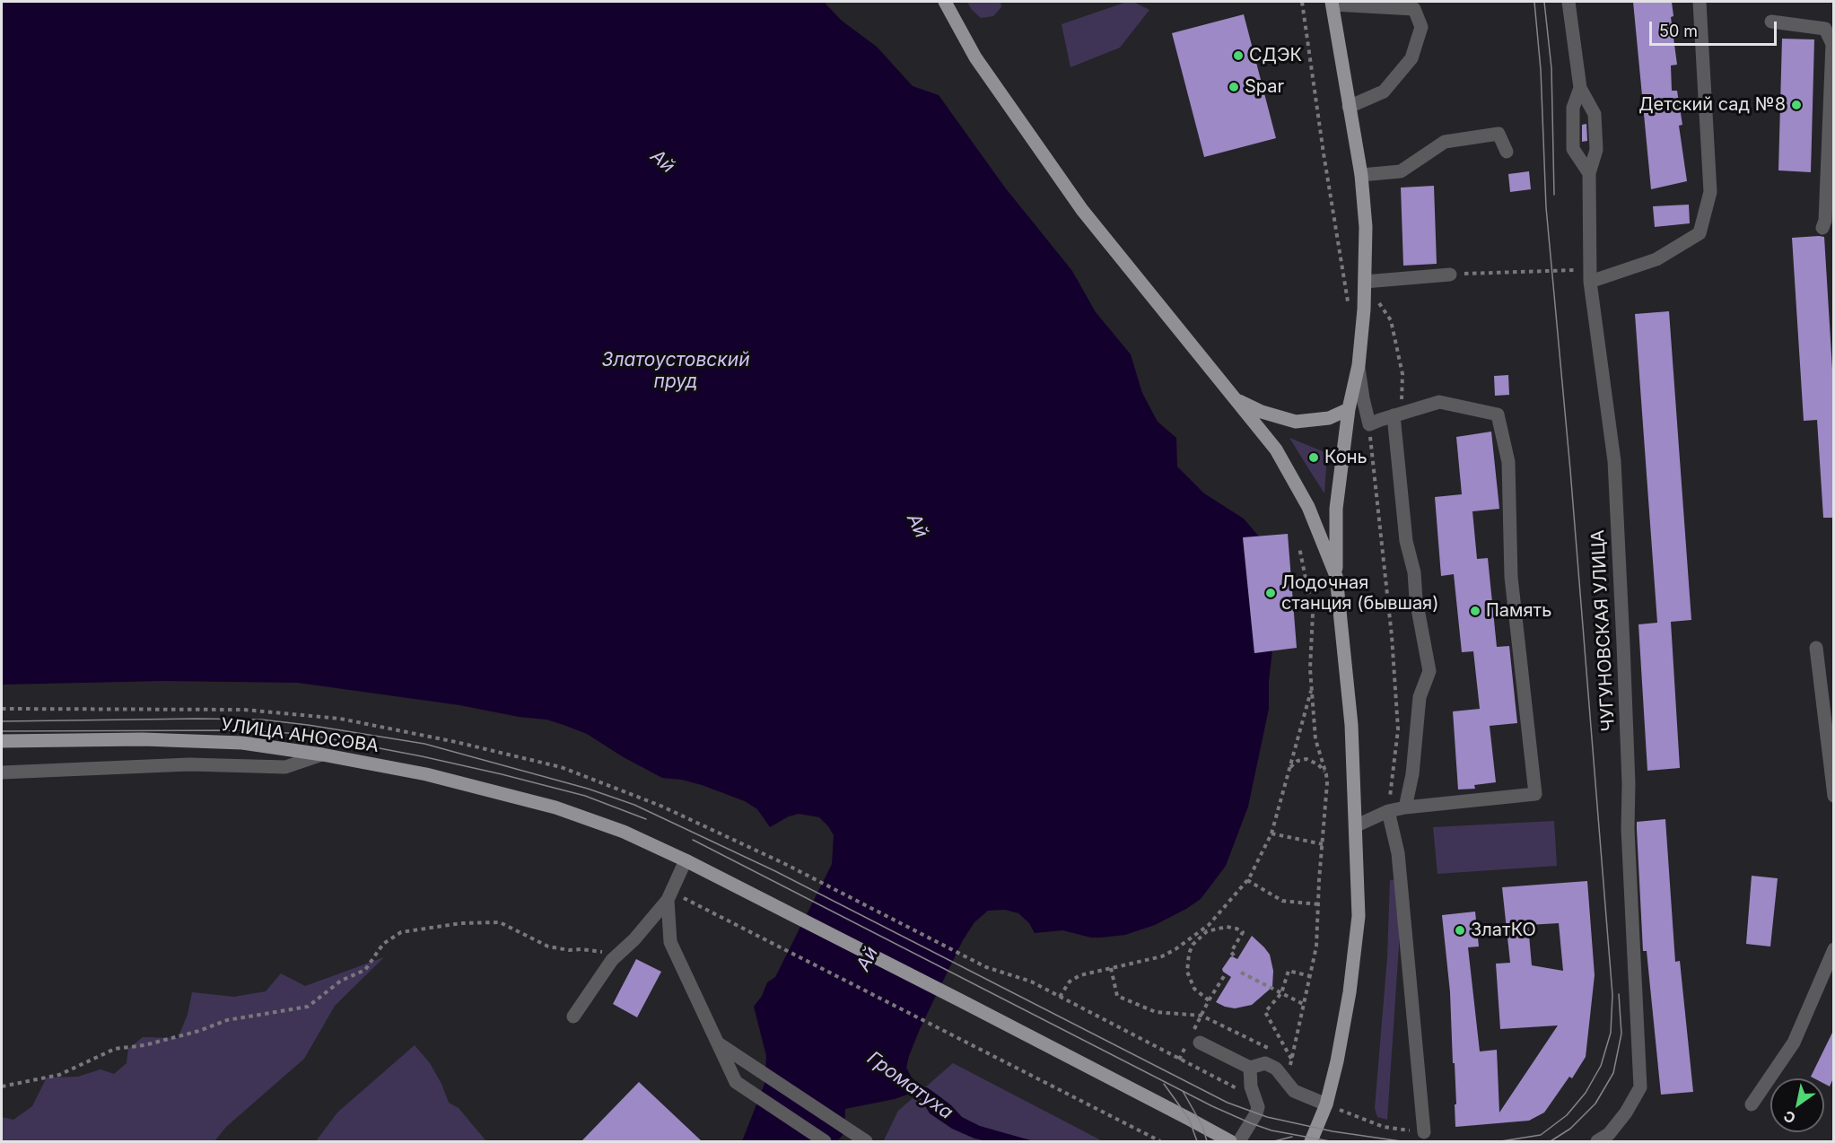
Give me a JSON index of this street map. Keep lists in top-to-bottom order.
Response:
{
  "streets": {
    "main road": ["УЛИЦА АНОСОВА"],
    "street": ["ЧУГУНОВСКАЯ УЛИЦА"]
  },
  "water": ["Ай", "Златоустовский пруд", "Громатуха"],
  "places": [
    "СДЭК",
    "Spar",
    "Детский сад №8",
    "Конь",
    "Лодочная станция (бывшая)",
    "Память",
    "ЗлатКО"
  ],
  "scale_bar": "50 m",
  "north": "bottom left"
}
